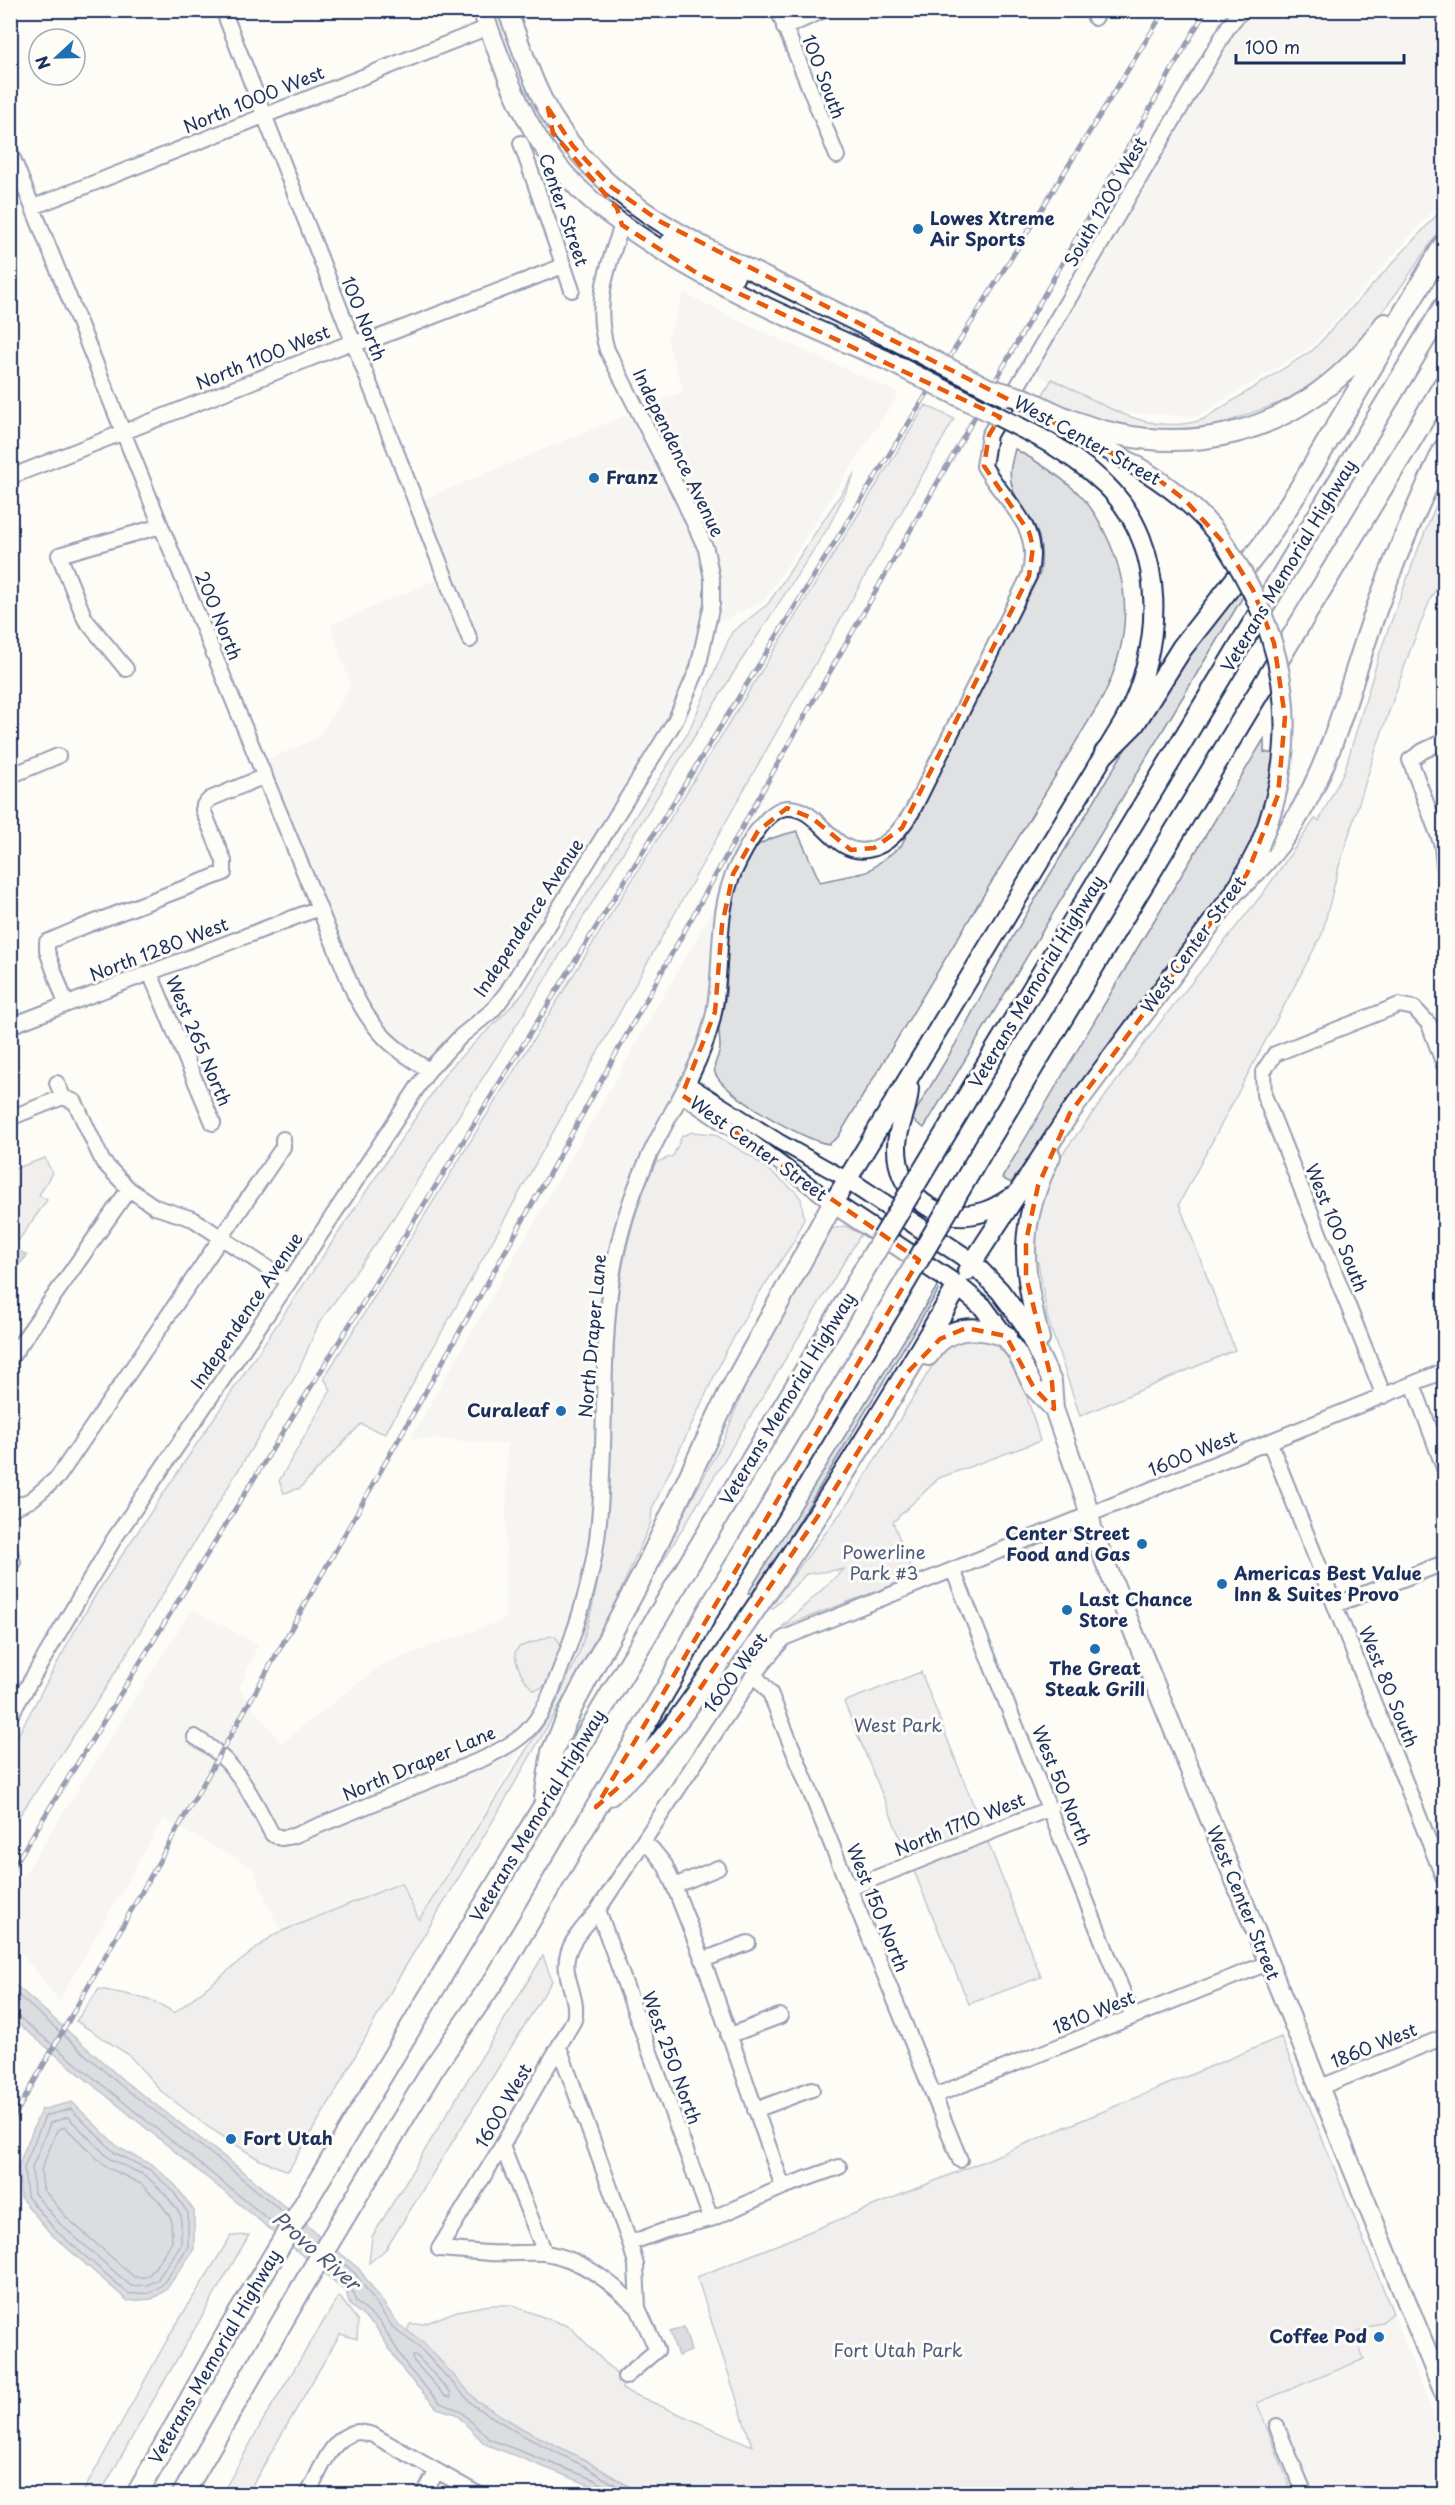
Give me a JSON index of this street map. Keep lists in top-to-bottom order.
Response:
{
  "streets": {
    "highway": ["Veterans Memorial Highway"],
    "main road": ["West Center Street"],
    "street": [
      "100 South",
      "North 1000 West",
      "South 1200 West",
      "Center Street",
      "100 North",
      "North 1100 West",
      "Independence Avenue",
      "200 North",
      "North 1280 West",
      "West 265 North",
      "West 100 South",
      "North Draper Lane",
      "1600 West",
      "West 80 South",
      "West 50 North",
      "North 1710 West",
      "West 150 North",
      "1810 West",
      "1860 West",
      "West 250 North"
    ]
  },
  "crossings": [
    ["North 1000 West", "100 North"],
    ["North 1000 West", "West Center Street"],
    ["North 1000 West", "200 North"],
    ["South 1200 West", "North Draper Lane"],
    ["Center Street", "North 1100 West"],
    ["100 North", "North 1100 West"],
    ["North 1100 West", "200 North"],
    ["West Center Street", "Independence Avenue"],
    ["West Center Street", "North Draper Lane"],
    ["West Center Street", "1600 West"],
    ["West Center Street", "1810 West"],
    ["West Center Street", "1860 West"],
    ["Independence Avenue", "200 North"],
    ["200 North", "North 1280 West"],
    ["North 1280 West", "West 265 North"],
    ["West 100 South", "1600 West"],
    ["1600 West", "West 80 South"],
    ["1600 West", "West 50 North"],
    ["1600 West", "West 150 North"],
    ["1600 West", "West 250 North"],
    ["West 50 North", "North 1710 West"],
    ["West 50 North", "1810 West"],
    ["North 1710 West", "West 150 North"],
    ["West 150 North", "1810 West"]
  ],
  "water": ["Provo River"],
  "parks": ["Powerline Park #3", "West Park", "Fort Utah Park"],
  "places": [
    "Lowes Xtreme Air Sports",
    "Franz",
    "Curaleaf",
    "Center Street Food and Gas",
    "Americas Best Value Inn & Suites Provo",
    "Last Chance Store",
    "The Great Steak Grill",
    "Fort Utah",
    "Coffee Pod"
  ],
  "scale_bar": "100 m",
  "north": "left"
}
